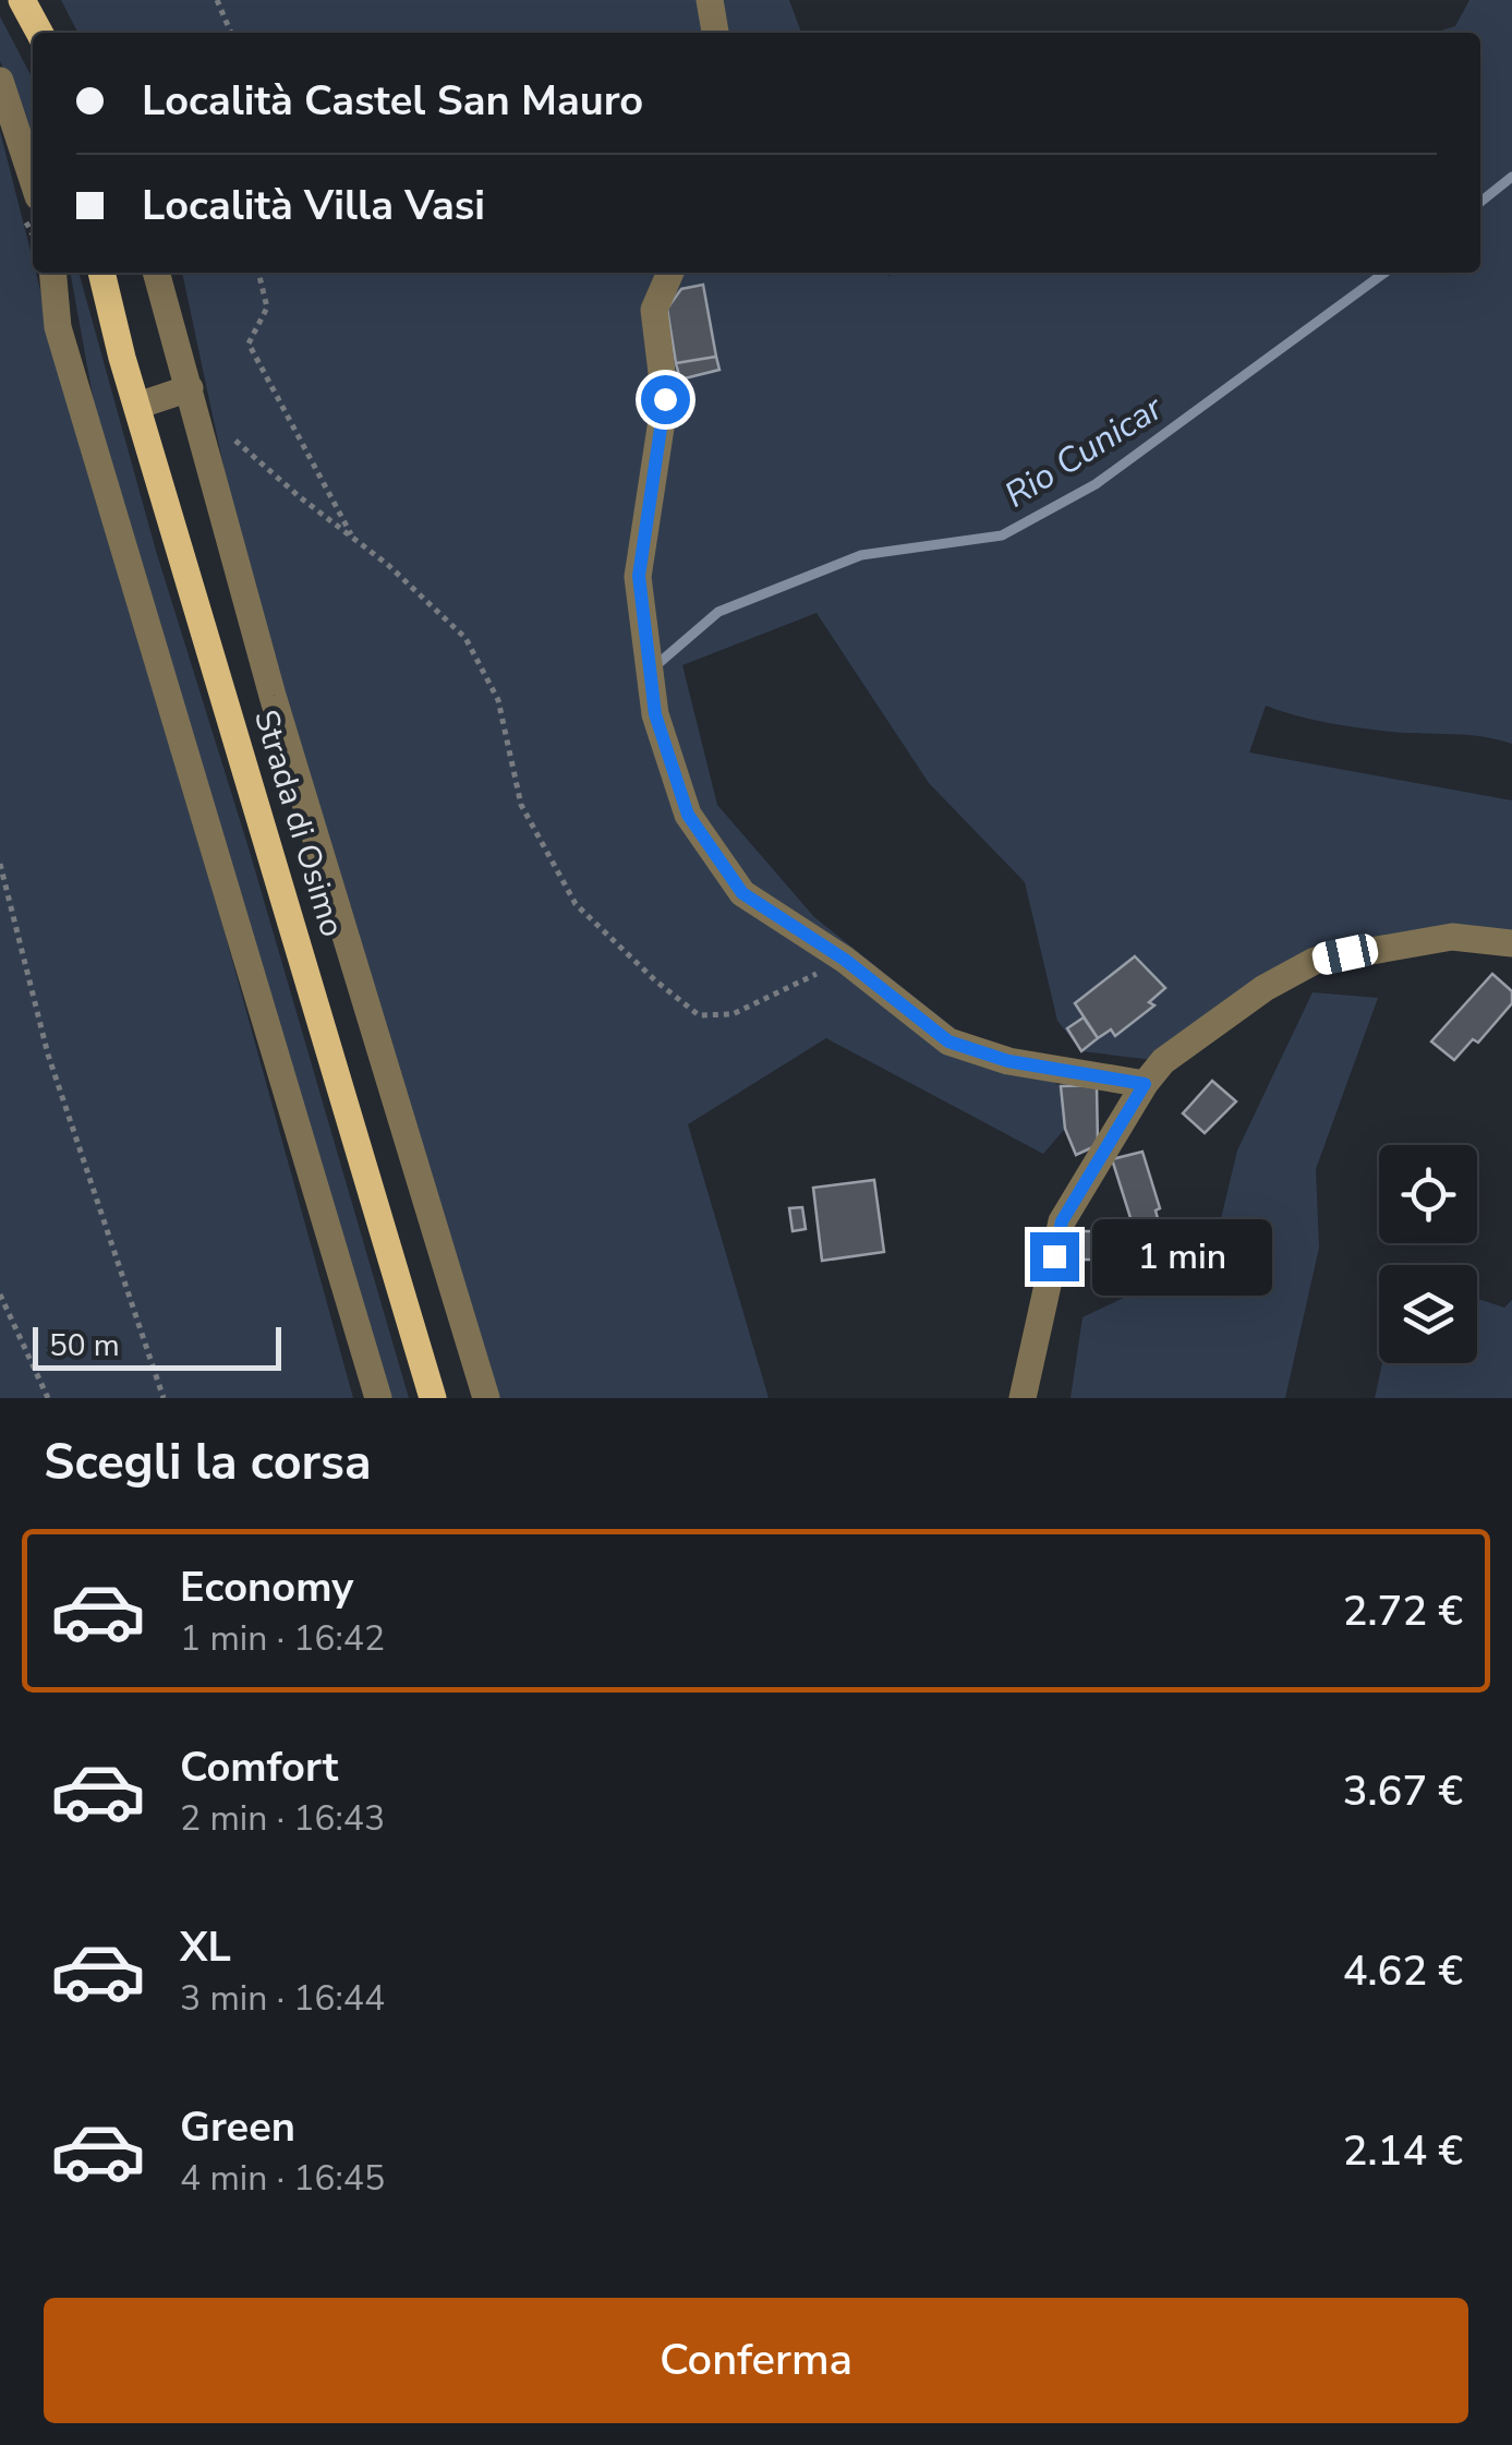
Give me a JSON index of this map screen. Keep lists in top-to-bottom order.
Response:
{
  "streets": {
    "main road": ["Strada di Osimo"]
  },
  "water": ["Rio Cunicar"],
  "scale_bar": "50 m",
  "page": {
    "banner": ["Località Castel San Mauro", "Località Villa Vasi"],
    "bubble": "1 min",
    "scale": "50 m",
    "heading": "Scegli la corsa",
    "list": [
      {
        "name": "Economy",
        "note": "1 min · 16:42",
        "value": "2.72 €"
      },
      {
        "name": "Comfort",
        "note": "2 min · 16:43",
        "value": "3.67 €"
      },
      {
        "name": "XL",
        "note": "3 min · 16:44",
        "value": "4.62 €"
      },
      {
        "name": "Green",
        "note": "4 min · 16:45",
        "value": "2.14 €"
      }
    ],
    "buttons": "Conferma"
  }
}
